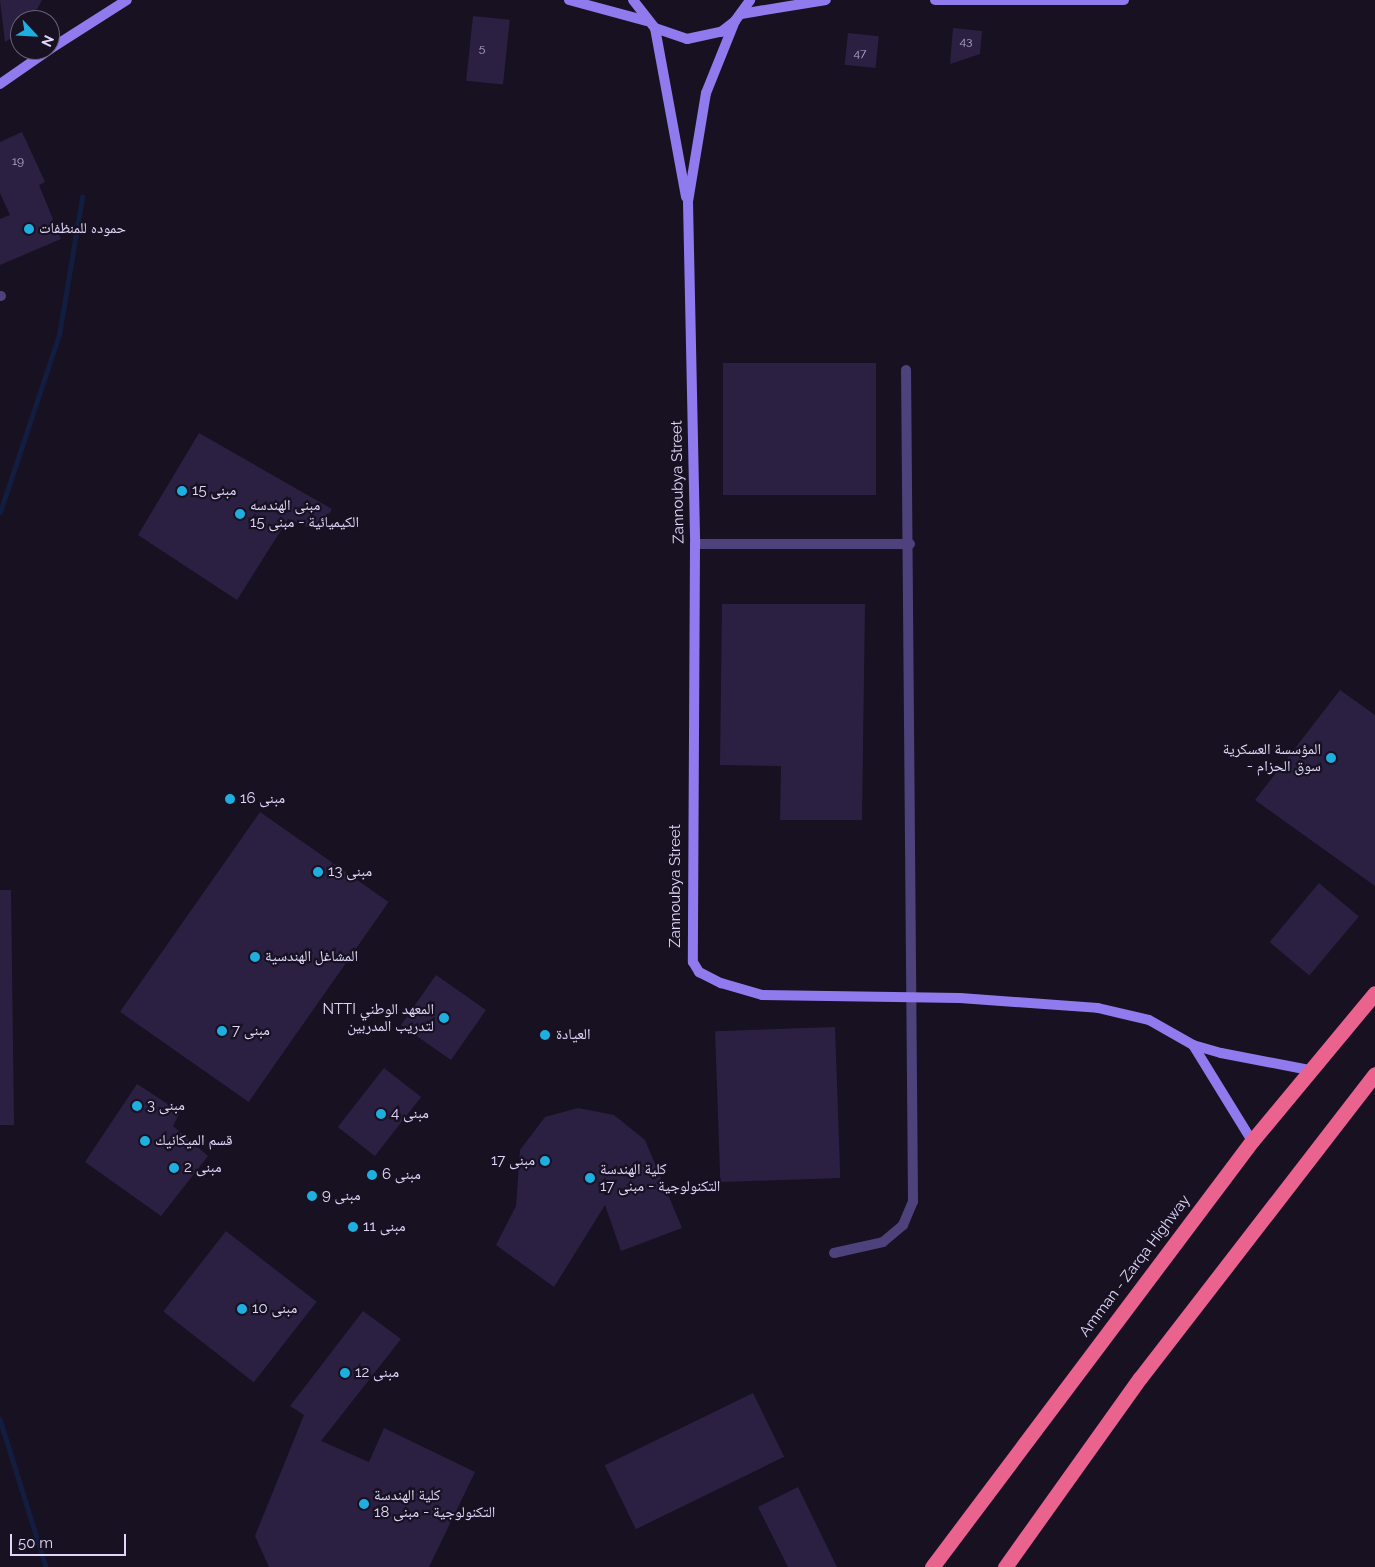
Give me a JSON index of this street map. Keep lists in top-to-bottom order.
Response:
{
  "streets": {
    "highway": ["Amman - Zarqa Highway"],
    "street": ["Zannoubya Street"]
  },
  "crossings": [
    ["Zannoubya Street", "Amman - Zarqa Highway"]
  ],
  "places": [
    "حموده للمنظفات",
    "مبنى 15",
    "مبنى الهندسه الكيميائية - مبنى 15",
    "المؤسسة العسكرية - سوق الحزام",
    "مبنى 16",
    "مبنى 13",
    "المشاغل الهندسية",
    "NTTI المعهد الوطني لتدريب المدربين",
    "مبنى 7",
    "العيادة",
    "مبنى 3",
    "مبنى 4",
    "قسم الميكانيك",
    "مبنى 17",
    "مبنى 2",
    "مبنى 6",
    "كلية الهندسة التكنولوجية - مبنى 17",
    "مبنى 9",
    "مبنى 11",
    "مبنى 10",
    "مبنى 12",
    "كلية الهندسة التكنولوجية - مبنى 18"
  ],
  "house_numbers": [
    "43",
    "5",
    "47",
    "19"
  ],
  "scale_bar": "50 m",
  "north": "bottom right"
}
